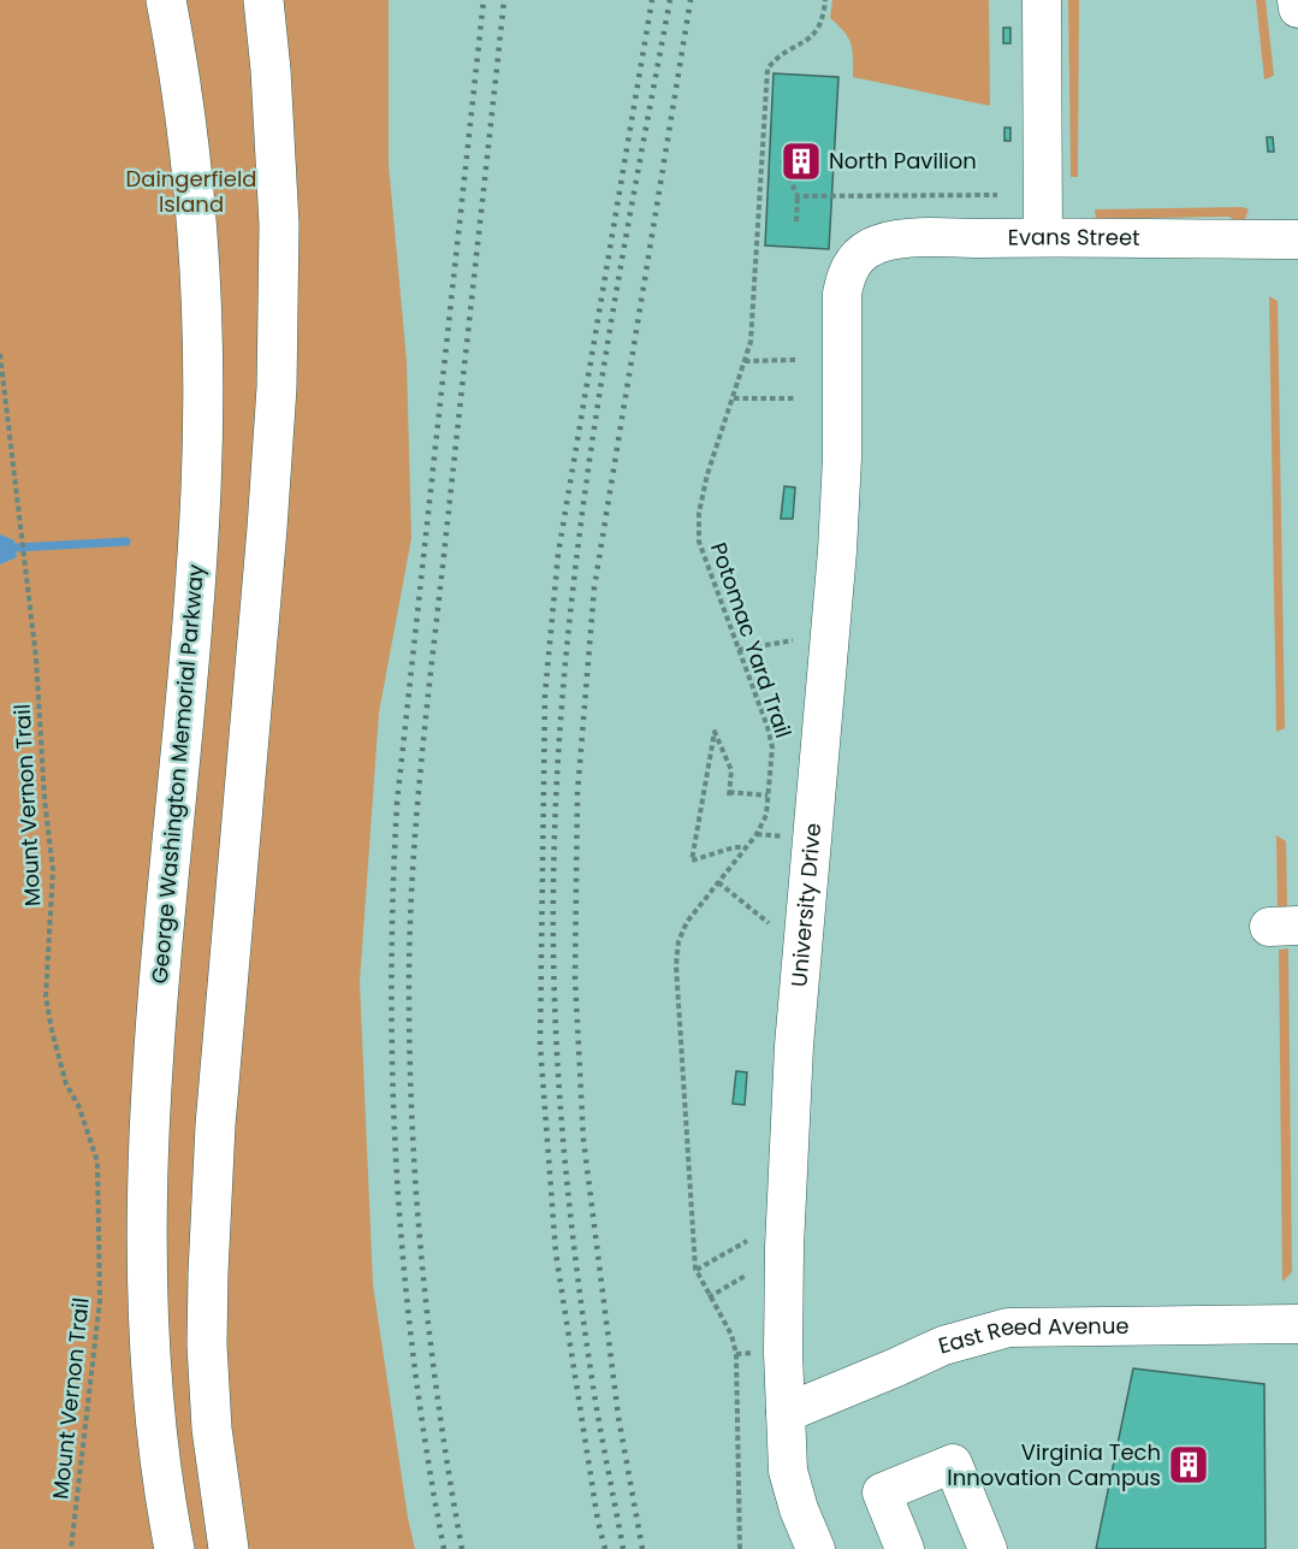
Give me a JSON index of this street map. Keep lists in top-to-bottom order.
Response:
{
  "streets": {
    "highway": ["George Washington Memorial Parkway"],
    "street": ["Evans Street", "University Drive", "East Reed Avenue"],
    "path": ["Potomac Yard Trail", "Mount Vernon Trail"]
  },
  "crossings": [
    ["Evans Street", "University Drive"],
    ["University Drive", "East Reed Avenue"]
  ],
  "parks": ["Daingerfield Island"],
  "places": {
    "building": ["North Pavilion", "Virginia Tech Innovation Campus"]
  }
}
